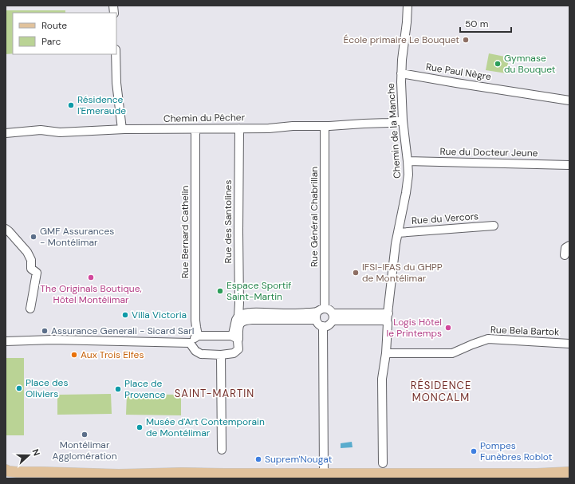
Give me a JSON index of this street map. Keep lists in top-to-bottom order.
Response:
{
  "streets": {
    "street": [
      "Rue Paul Nègre",
      "Chemin du Pêcher",
      "Chemin de la Manche",
      "Rue du Docteur Jeune",
      "Rue Général Chabrillan",
      "Rue du Vercors",
      "Rue des Santolines",
      "Rue Bernard Cathelin",
      "Rue Bela Bartok"
    ]
  },
  "crossings": [
    ["Rue Paul Nègre", "Chemin de la Manche"],
    ["Chemin du Pêcher", "Chemin de la Manche"],
    ["Chemin du Pêcher", "Rue Général Chabrillan"],
    ["Chemin du Pêcher", "Rue des Santolines"],
    ["Chemin du Pêcher", "Rue Bernard Cathelin"],
    ["Chemin de la Manche", "Rue du Docteur Jeune"],
    ["Chemin de la Manche", "Rue du Vercors"],
    ["Chemin de la Manche", "Rue Bela Bartok"]
  ],
  "districts": ["RÉSIDENCE MONCALM", "SAINT-MARTIN"],
  "places": [
    "École primaire Le Bouquet",
    "Gymnase du Bouquet",
    "Résidence l'Emeraude",
    "GMF Assurances - Montélimar",
    "IFSI-IFAS du GHPP de Montélimar",
    "The Originals Boutique, Hôtel Montélimar",
    "Espace Sportif Saint-Martin",
    "Villa Victoria",
    "Logis Hôtel le Printemps",
    "Assurance Generali - Sicard Sarl",
    "Aux Trois Elfes",
    "Place des Oliviers",
    "Place de Provence",
    "Musée d'Art Contemporain de Montélimar",
    "Montélimar Agglomération",
    "Pompes Funèbres Roblot",
    "Suprem'Nougat"
  ],
  "legend": ["Route", "Parc"],
  "scale_bar": "50 m",
  "north": "right"
}
